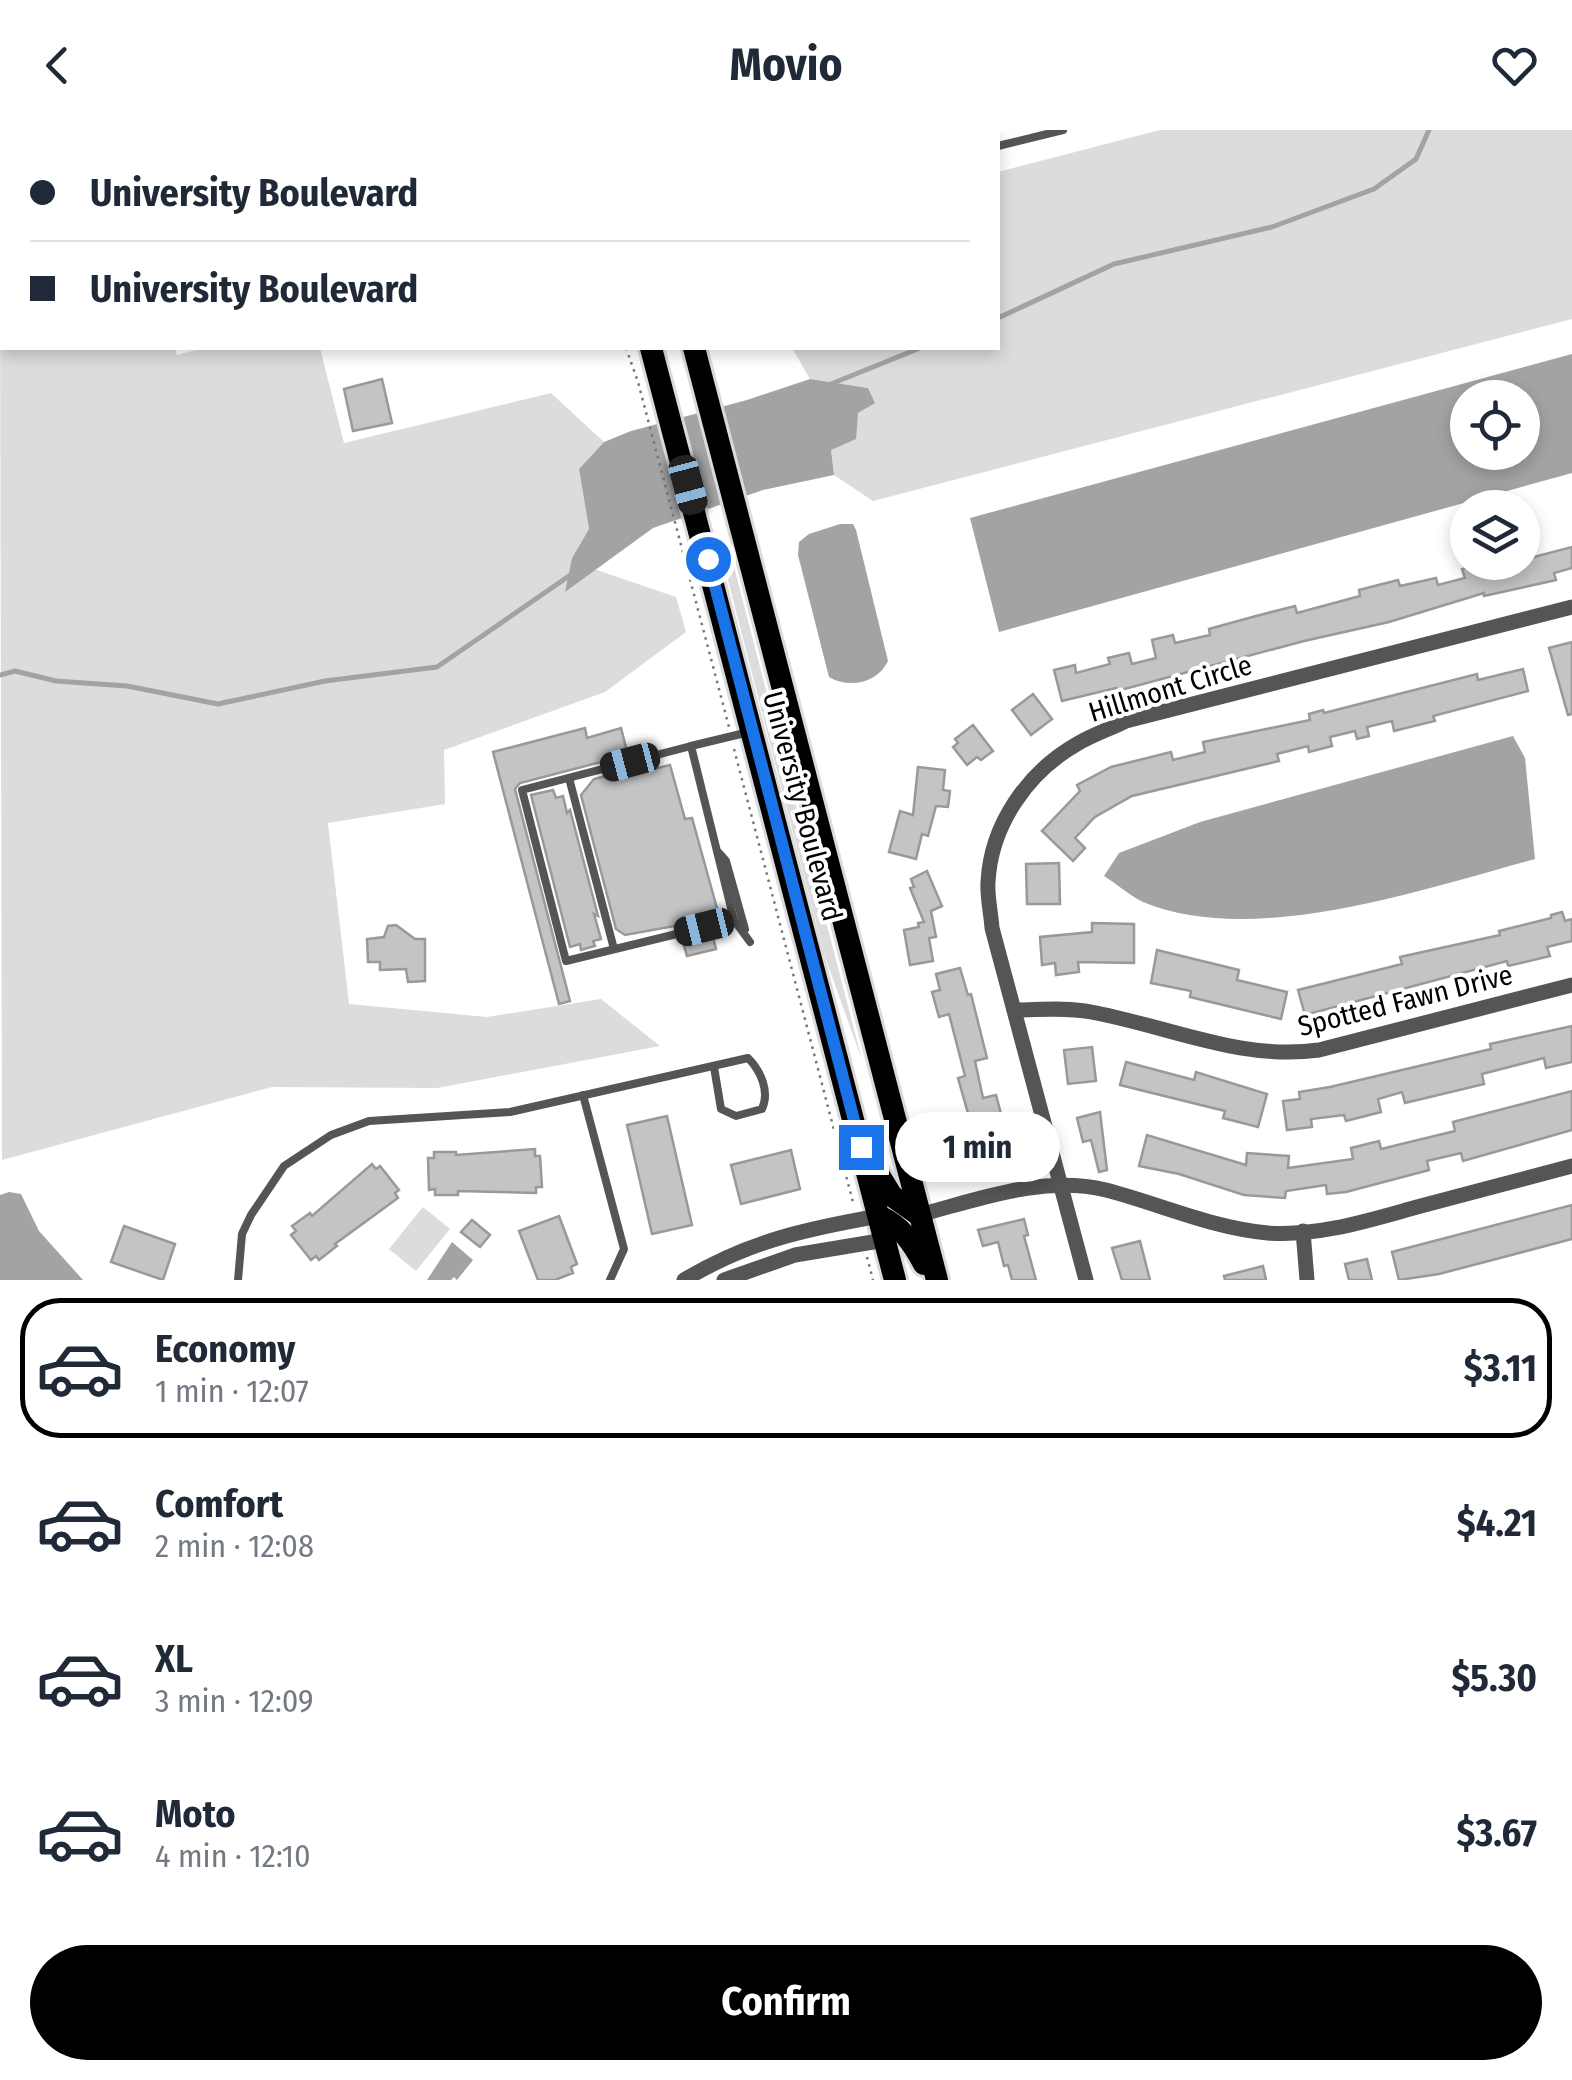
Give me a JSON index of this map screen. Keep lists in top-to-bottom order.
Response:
{
  "streets": {
    "main road": ["University Boulevard"],
    "street": ["Hillmont Circle", "Spotted Fawn Drive"]
  },
  "crossings": [
    ["Hillmont Circle", "Spotted Fawn Drive"]
  ],
  "page": {
    "header": "Movio",
    "banner": ["University Boulevard", "University Boulevard"],
    "bubble": "1 min",
    "list": [
      {
        "name": "Economy",
        "note": "1 min · 12:07",
        "value": "$3.11"
      },
      {
        "name": "Comfort",
        "note": "2 min · 12:08",
        "value": "$4.21"
      },
      {
        "name": "XL",
        "note": "3 min · 12:09",
        "value": "$5.30"
      },
      {
        "name": "Moto",
        "note": "4 min · 12:10",
        "value": "$3.67"
      }
    ],
    "buttons": "Confirm"
  }
}
